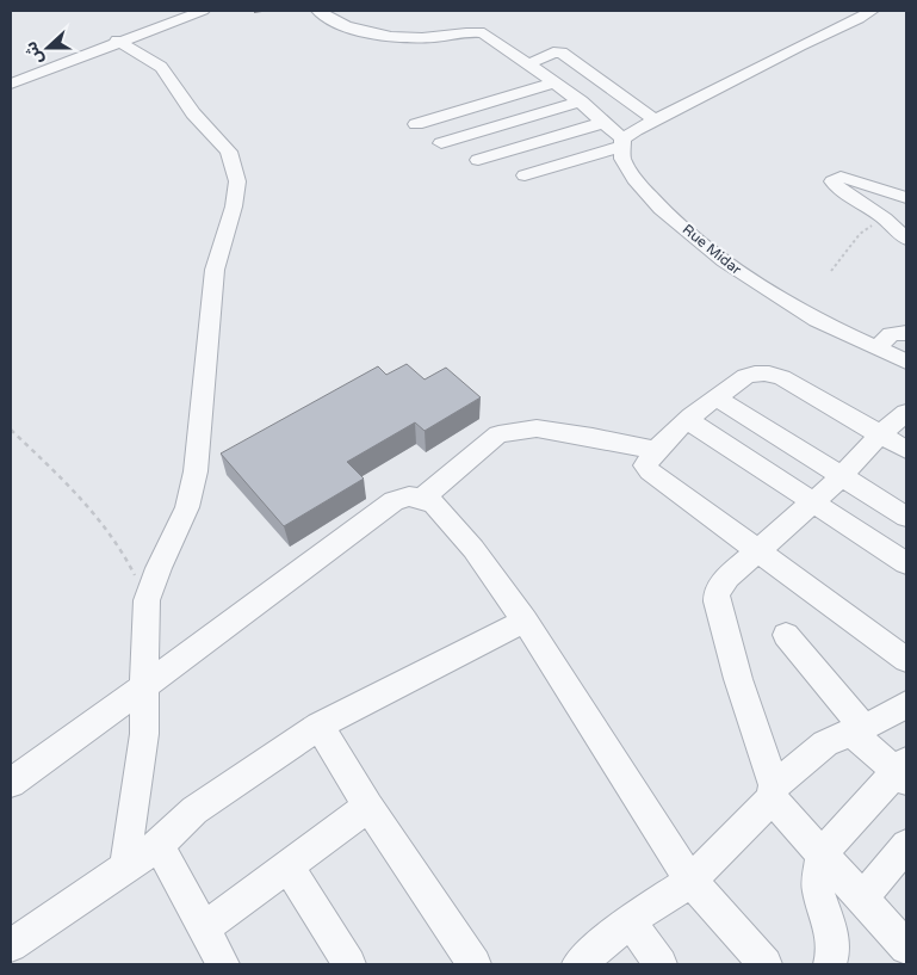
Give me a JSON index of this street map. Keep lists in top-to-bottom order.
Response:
{
  "streets": {
    "street": ["Rue Midar"]
  },
  "north": "left"
}
